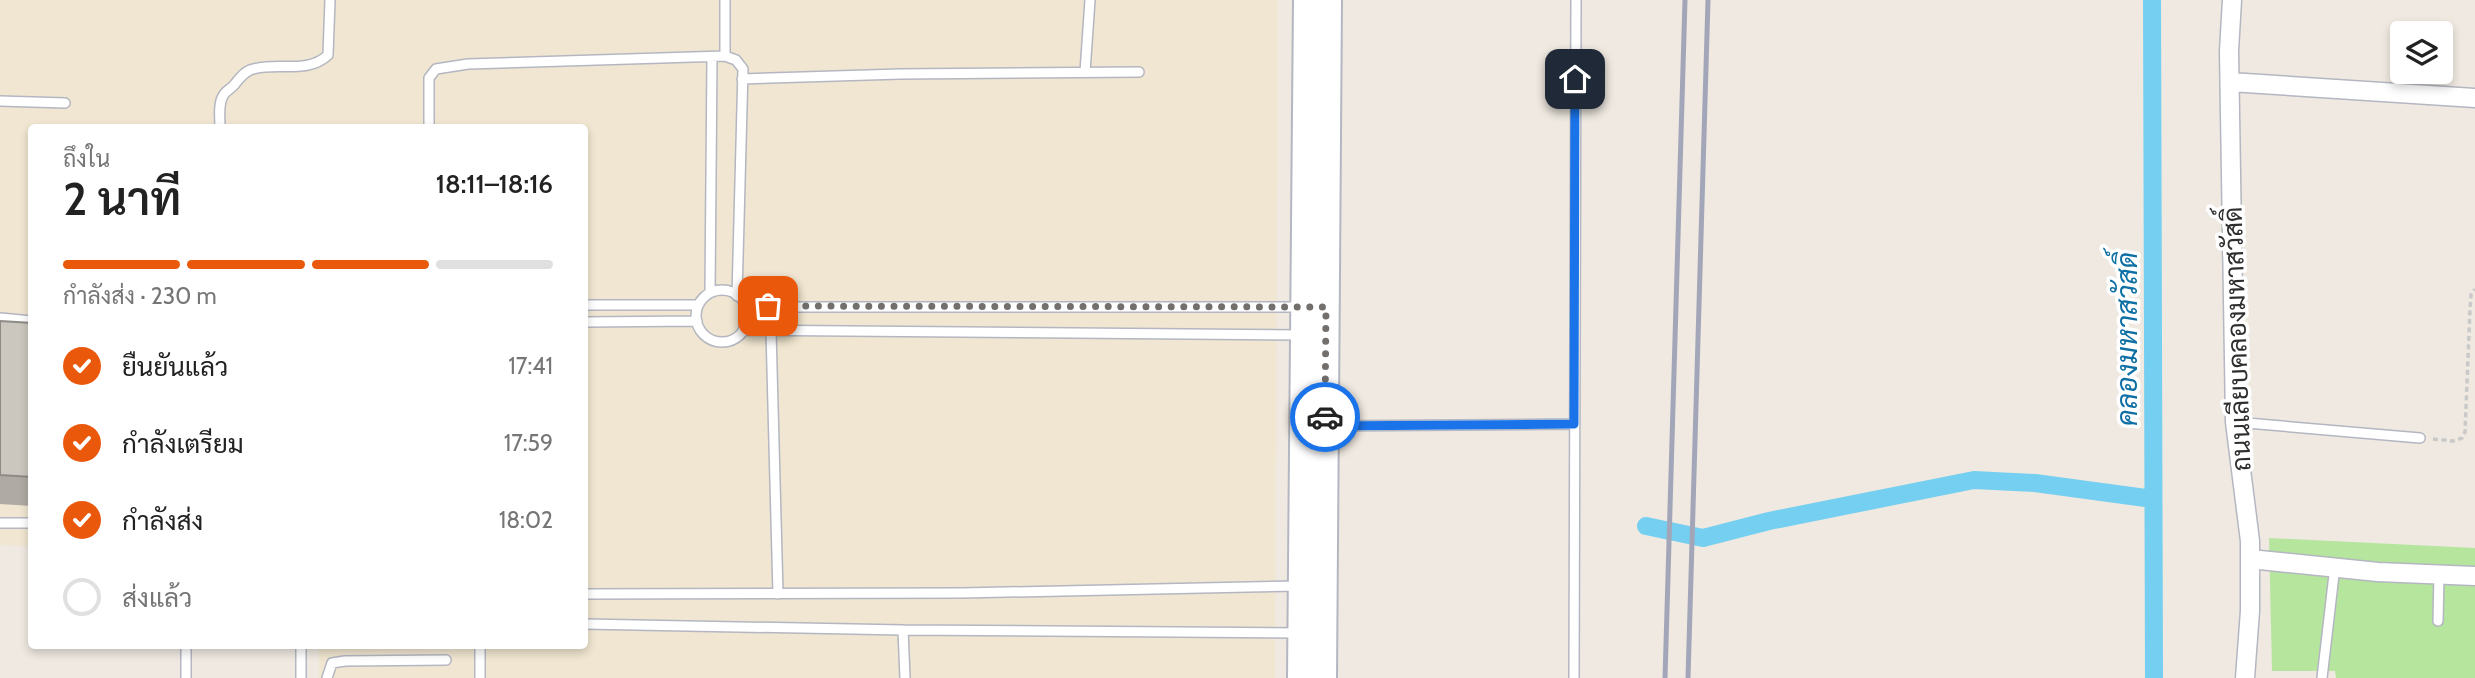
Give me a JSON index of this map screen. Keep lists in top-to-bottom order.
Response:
{
  "streets": {
    "street": ["ถนนเลียบคลองมหาสวัสดิ์"]
  },
  "water": ["คลองมหาสวัสดิ์"],
  "page": {
    "heading": ["2 นาที", "ถึงใน", "18:11–18:16"],
    "bar": "กำลังส่ง · 230 m",
    "list": [
      ["ยืนยันแล้ว", "17:41"],
      ["กำลังเตรียม", "17:59"],
      ["กำลังส่ง", "18:02"],
      "ส่งแล้ว"
    ]
  }
}
